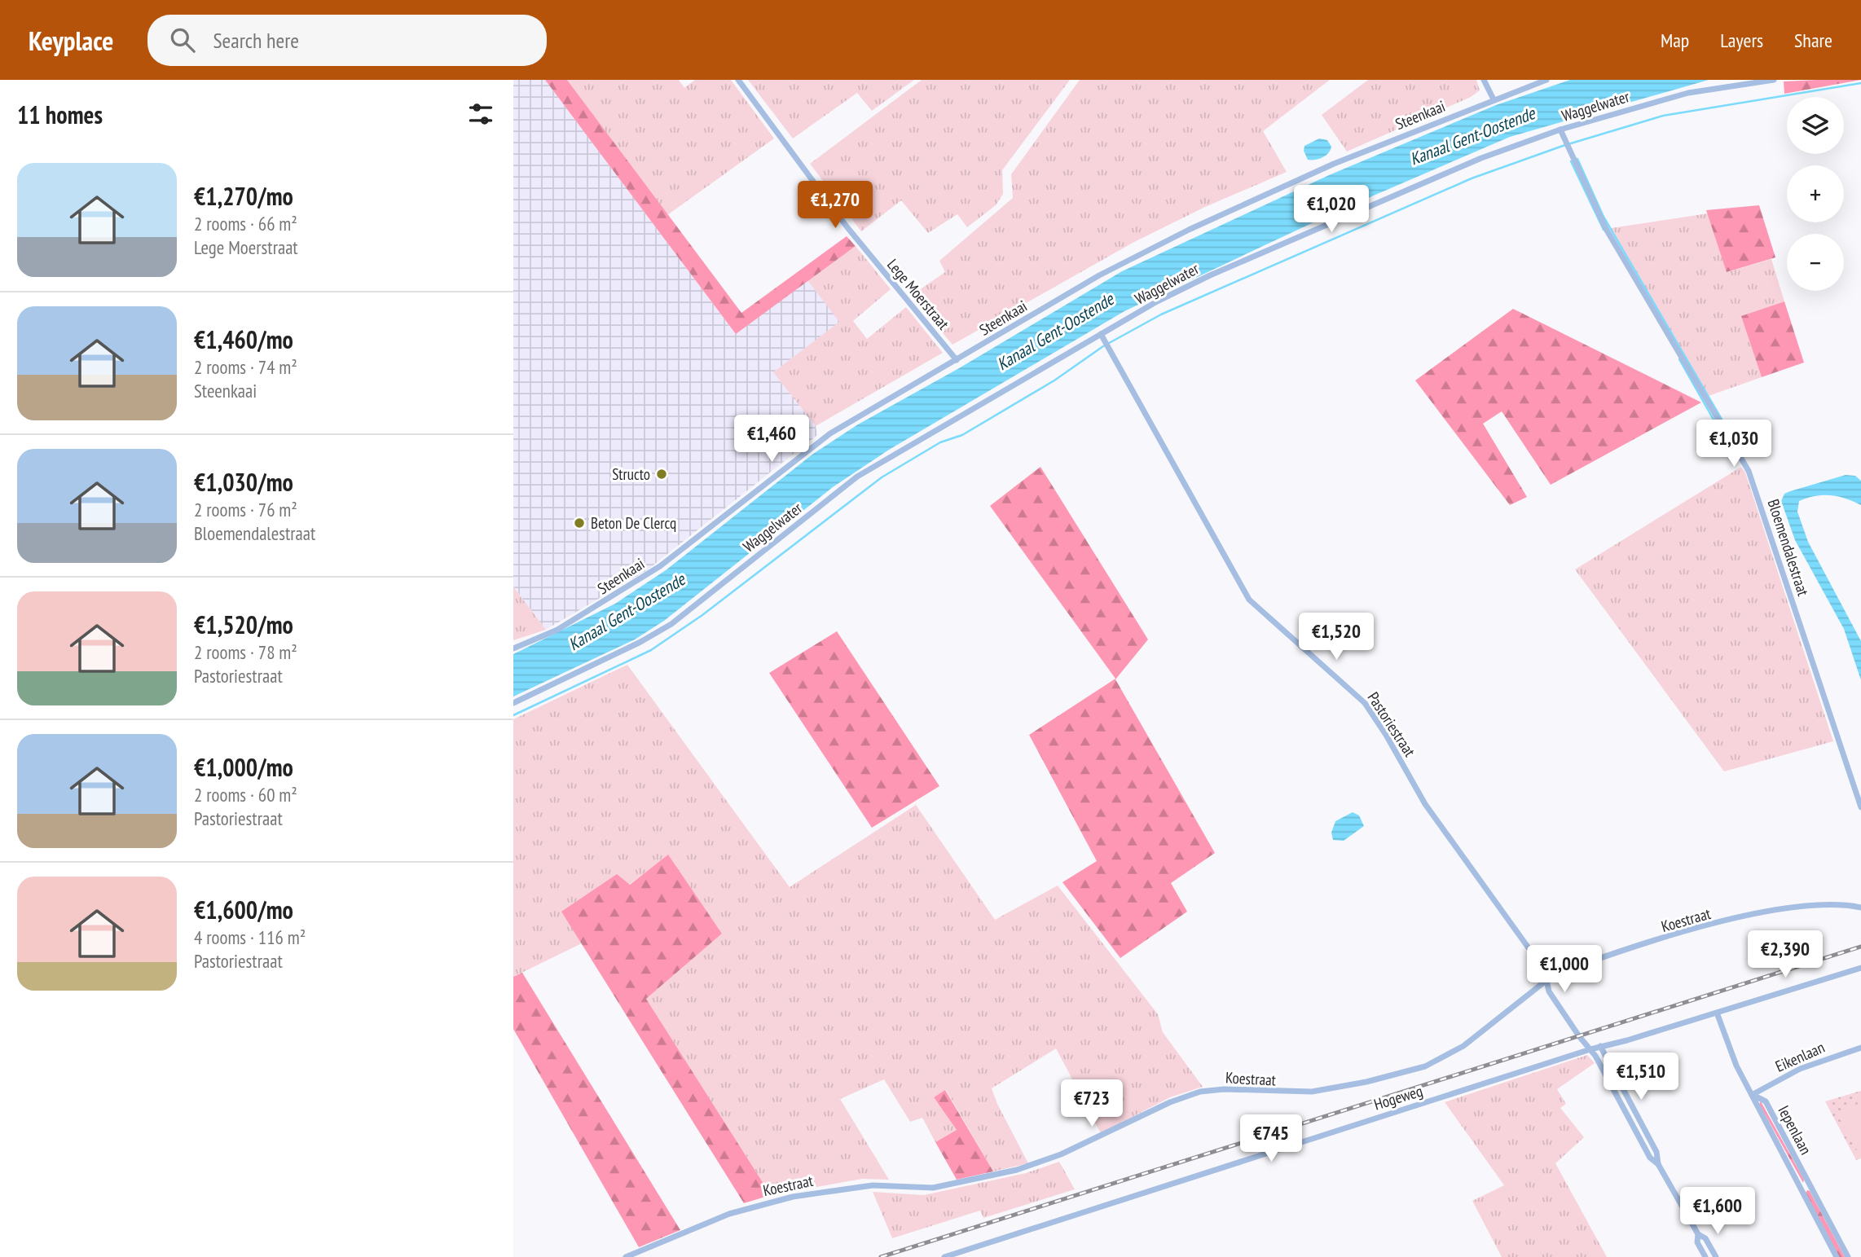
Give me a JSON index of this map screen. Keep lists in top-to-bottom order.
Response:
{
  "streets": {
    "street": [
      "Waggelwater",
      "Steenkaai",
      "Lege Moerstraat",
      "Bloemendalestraat",
      "Pastoriestraat",
      "Koestraat",
      "Eikenlaan",
      "Hogeweg",
      "Iepenlaan"
    ]
  },
  "crossings": [
    ["Waggelwater", "Bloemendalestraat"],
    ["Waggelwater", "Pastoriestraat"],
    ["Steenkaai", "Lege Moerstraat"],
    ["Pastoriestraat", "Koestraat"],
    ["Pastoriestraat", "Hogeweg"],
    ["Eikenlaan", "Iepenlaan"],
    ["Hogeweg", "Iepenlaan"]
  ],
  "water": ["Kanaal Gent-Oostende"],
  "places": ["Structo", "Beton De Clercq"],
  "page": {
    "header": "Keyplace",
    "search": "Search here",
    "nav": ["Map", "Layers", "Share"],
    "heading": "11 homes",
    "map_buttons": ["+", "−"],
    "list": [
      {
        "name": "€1,270/mo",
        "note": "2 rooms · 66 m² · Lege Moerstraat"
      },
      {
        "name": "€1,460/mo",
        "note": "2 rooms · 74 m² · Steenkaai"
      },
      {
        "name": "€1,030/mo",
        "note": "2 rooms · 76 m² · Bloemendalestraat"
      },
      {
        "name": "€1,520/mo",
        "note": "2 rooms · 78 m² · Pastoriestraat"
      },
      {
        "name": "€1,000/mo",
        "note": "2 rooms · 60 m² · Pastoriestraat"
      },
      {
        "name": "€1,600/mo",
        "note": "4 rooms · 116 m² · Pastoriestraat"
      }
    ],
    "price": [
      "€1,270",
      "€1,020",
      "€1,460",
      "€1,030",
      "€1,520",
      "€2,390",
      "€1,000",
      "€1,510",
      "€723",
      "€745",
      "€1,600"
    ]
  }
}
